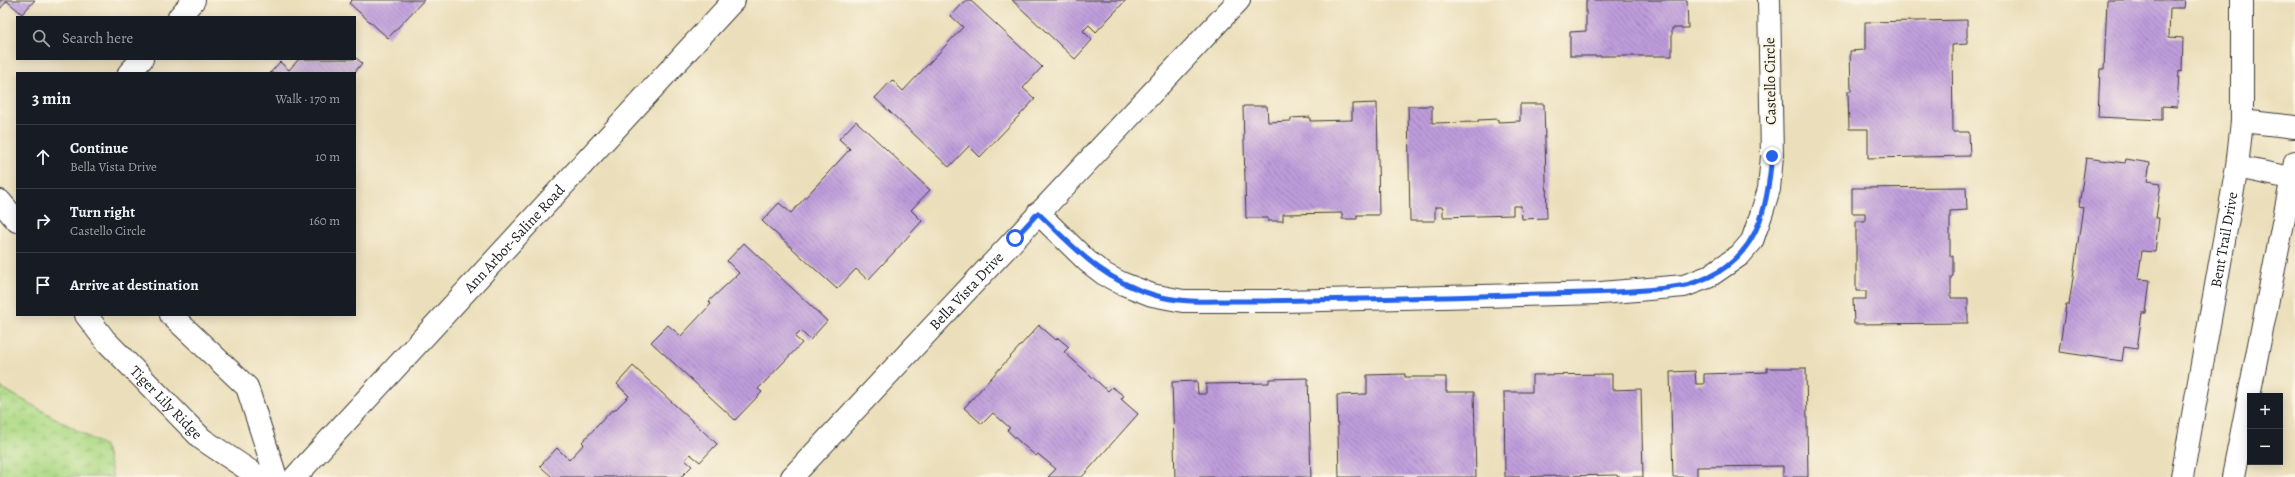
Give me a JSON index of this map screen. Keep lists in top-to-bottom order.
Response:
{
  "streets": {
    "street": [
      "Castello Circle",
      "Ann Arbor-Saline Road",
      "Bent Trail Drive",
      "Bella Vista Drive",
      "Tiger Lily Ridge"
    ]
  },
  "crossings": [
    ["Castello Circle", "Bella Vista Drive"]
  ],
  "page": {
    "search": "Search here",
    "heading": ["3 min", "Walk · 170 m"],
    "list": [
      ["Continue", "Bella Vista Drive", "10 m"],
      ["Turn right", "Castello Circle", "160 m"],
      "Arrive at destination"
    ],
    "map_buttons": ["+", "−"]
  }
}
